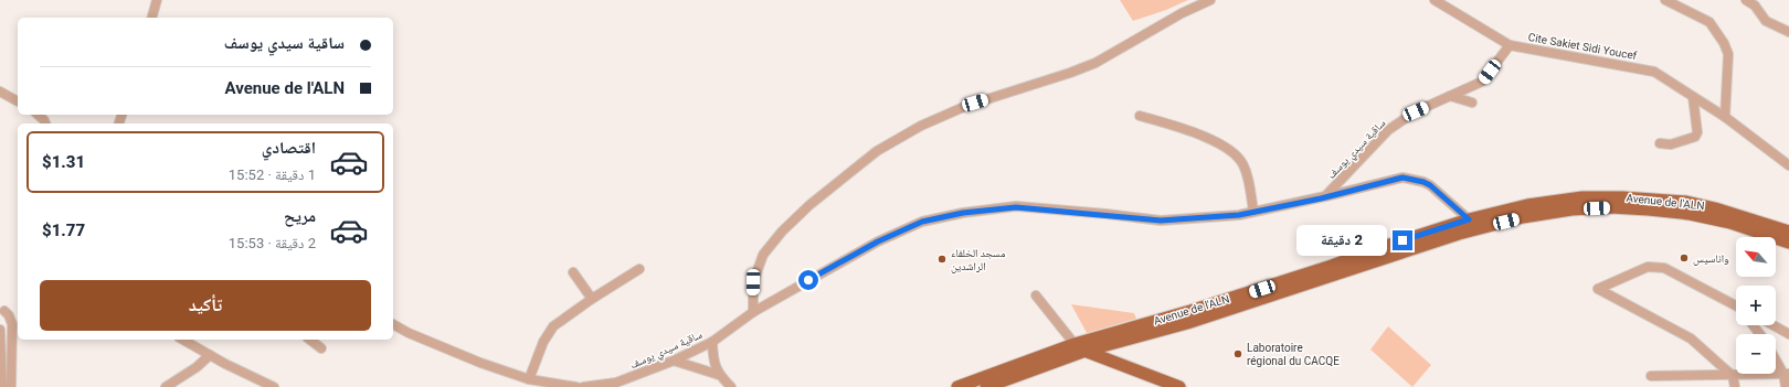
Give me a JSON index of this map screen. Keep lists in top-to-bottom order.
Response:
{
  "streets": {
    "main road": ["Avenue de l'ALN"],
    "street": ["Cite Sakiet Sidi Youcef", "ساقية سيدي يوسف"]
  },
  "crossings": [
    ["Cite Sakiet Sidi Youcef", "ساقية سيدي يوسف"],
    ["ساقية سيدي يوسف", "Avenue de l'ALN"]
  ],
  "places": ["واناسيس", "مسجد الخلفاء الراشدين", "Laboratoire régional du CACQE"],
  "north": "top left",
  "page": {
    "banner": ["ساقية سيدي يوسف", "Avenue de l'ALN"],
    "list": [
      {
        "name": "اقتصادي",
        "note": "1 دقيقة · 15:52",
        "value": "$1.31"
      },
      {
        "name": "مريح",
        "note": "2 دقيقة · 15:53",
        "value": "$1.77"
      }
    ],
    "bubble": "2 دقيقة",
    "map_buttons": ["+", "−"],
    "buttons": "تأكيد"
  }
}
